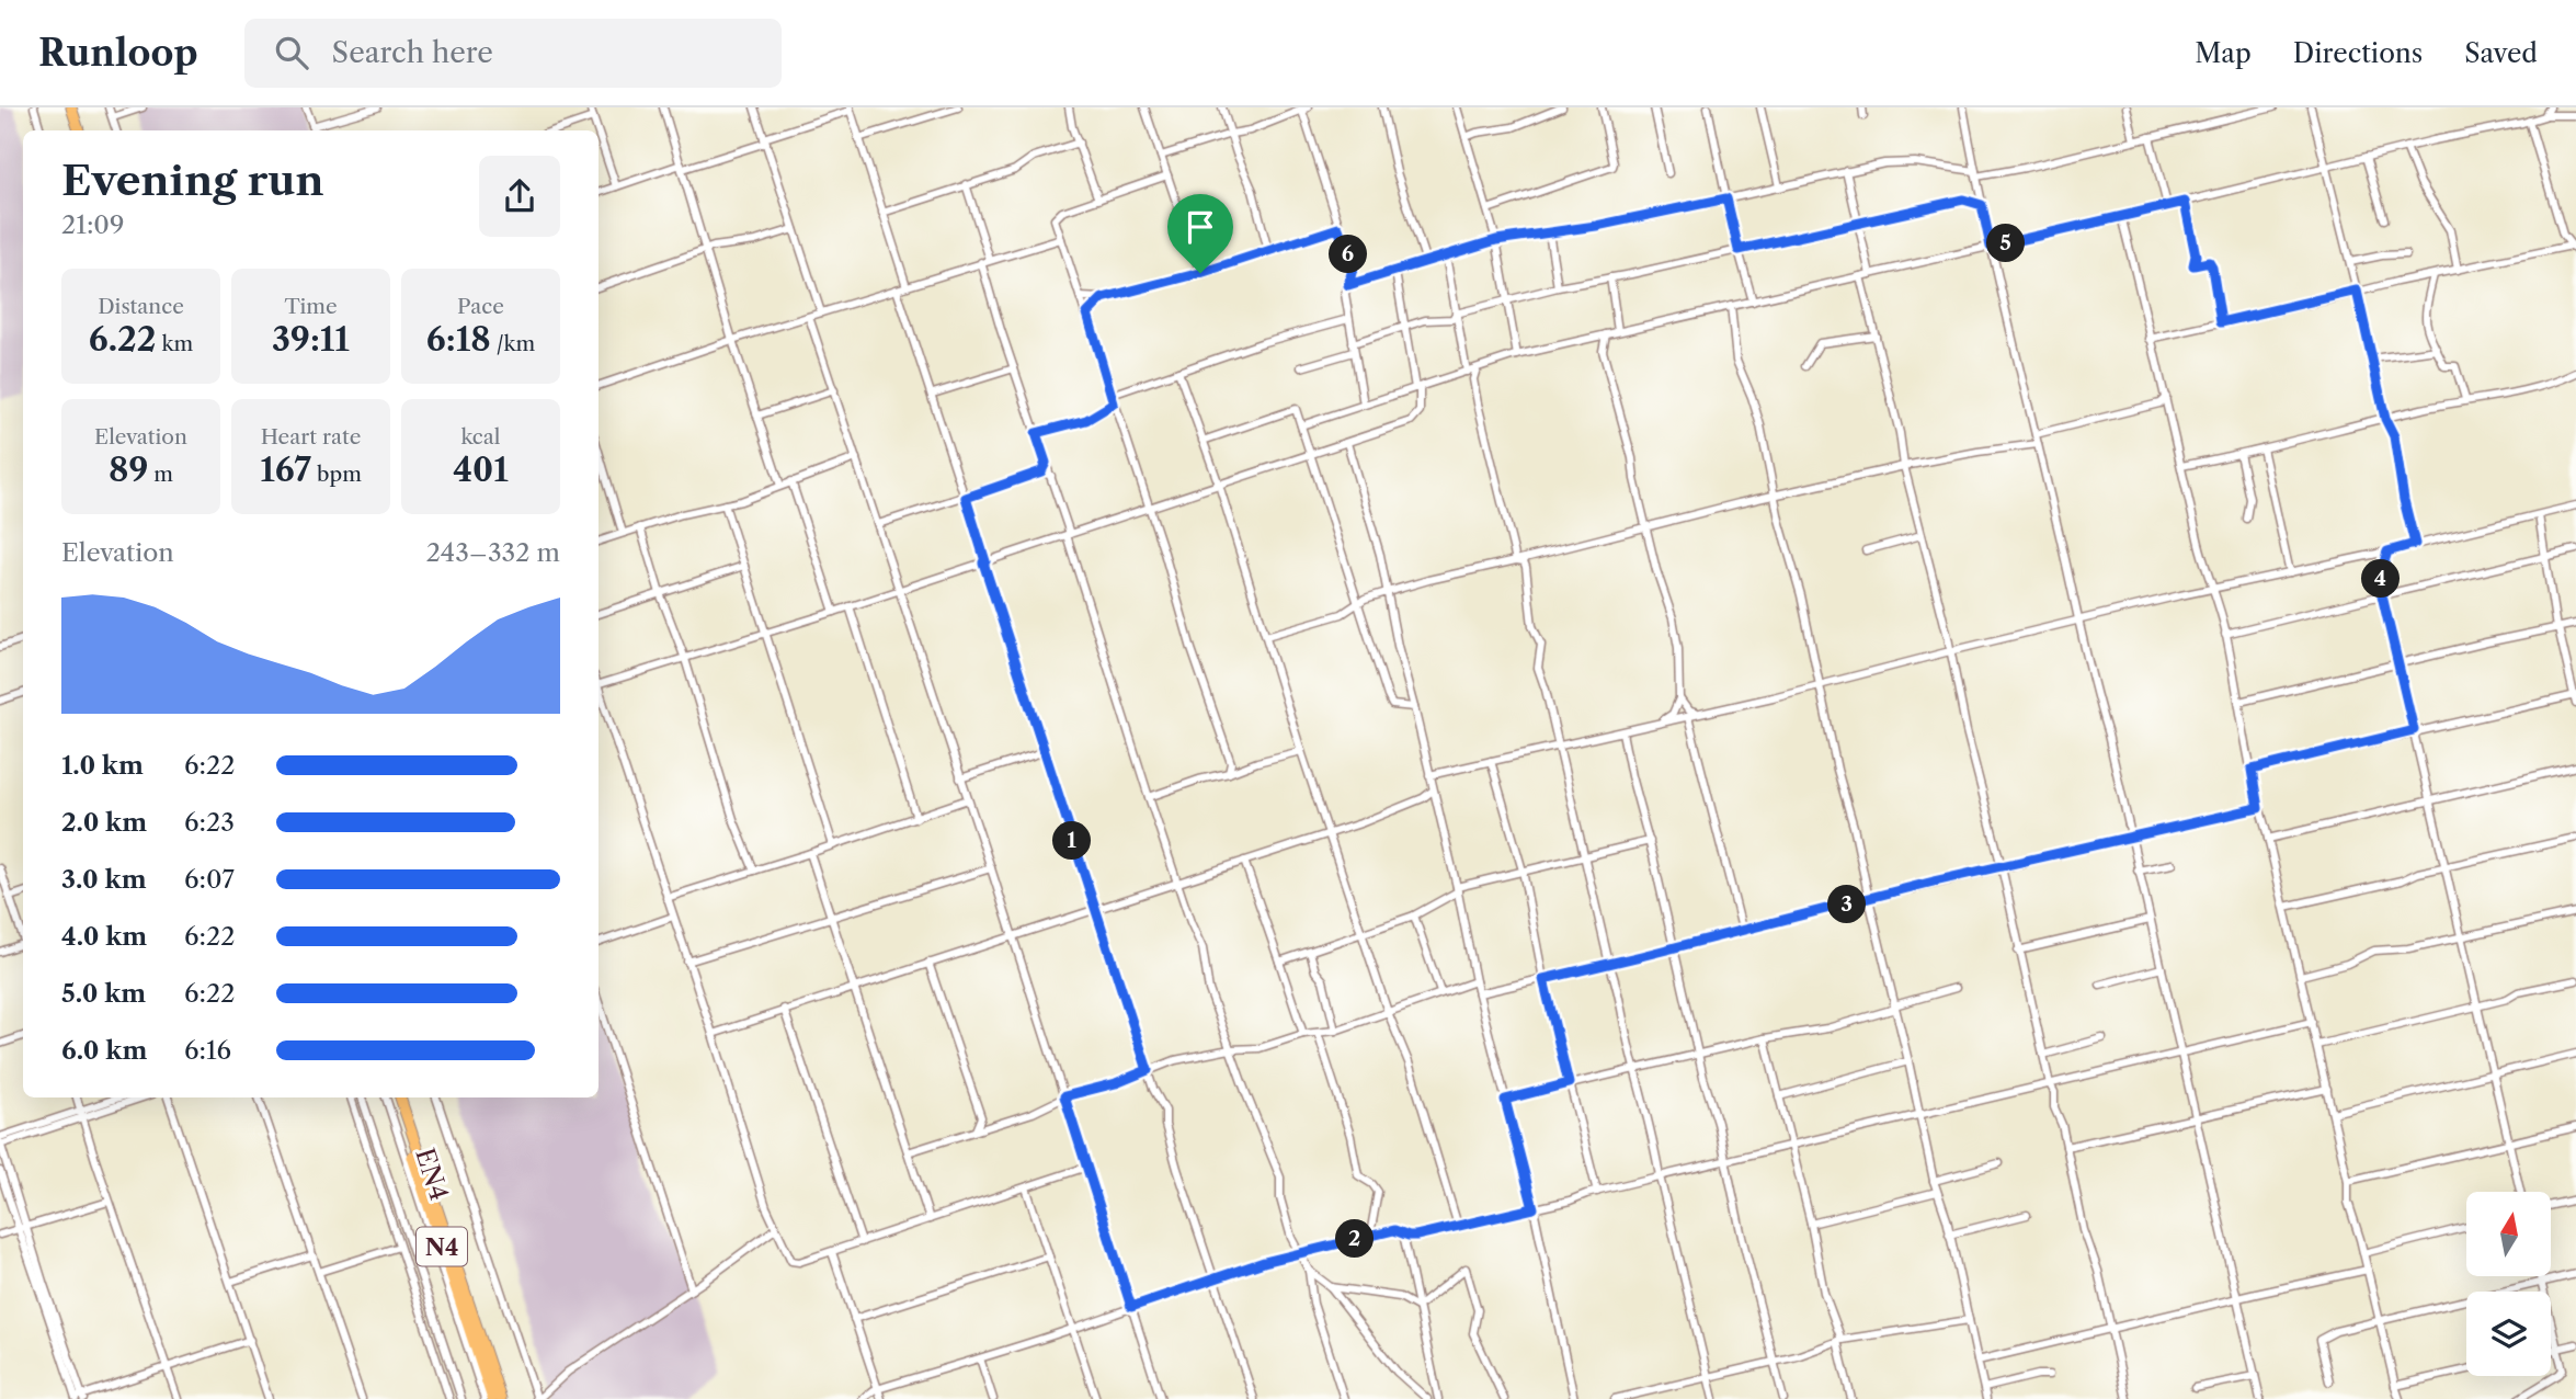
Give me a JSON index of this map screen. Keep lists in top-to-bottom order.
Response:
{
  "streets": {
    "highway": ["N4"],
    "street": ["EN4"]
  },
  "north": "top",
  "page": {
    "header": "Runloop",
    "search": "Search here",
    "nav": ["Map", "Directions", "Saved"],
    "heading": ["Evening run", "21:09"],
    "pins": [
      "5",
      "6",
      "4",
      "1",
      "3",
      "2"
    ],
    "stats": [
      ["Distance", "6.22 km"],
      ["Time", "39:11"],
      ["Pace", "6:18 /km"],
      ["Elevation", "89 m"],
      ["Heart rate", "167 bpm"],
      ["kcal", "401"]
    ],
    "chart": ["Elevation", "243–332 m"],
    "list": [
      {
        "name": "1.0 km",
        "note": "6:22"
      },
      {
        "name": "2.0 km",
        "note": "6:23"
      },
      {
        "name": "3.0 km",
        "note": "6:07"
      },
      {
        "name": "4.0 km",
        "note": "6:22"
      },
      {
        "name": "5.0 km",
        "note": "6:22"
      },
      {
        "name": "6.0 km",
        "note": "6:16"
      }
    ]
  }
}
